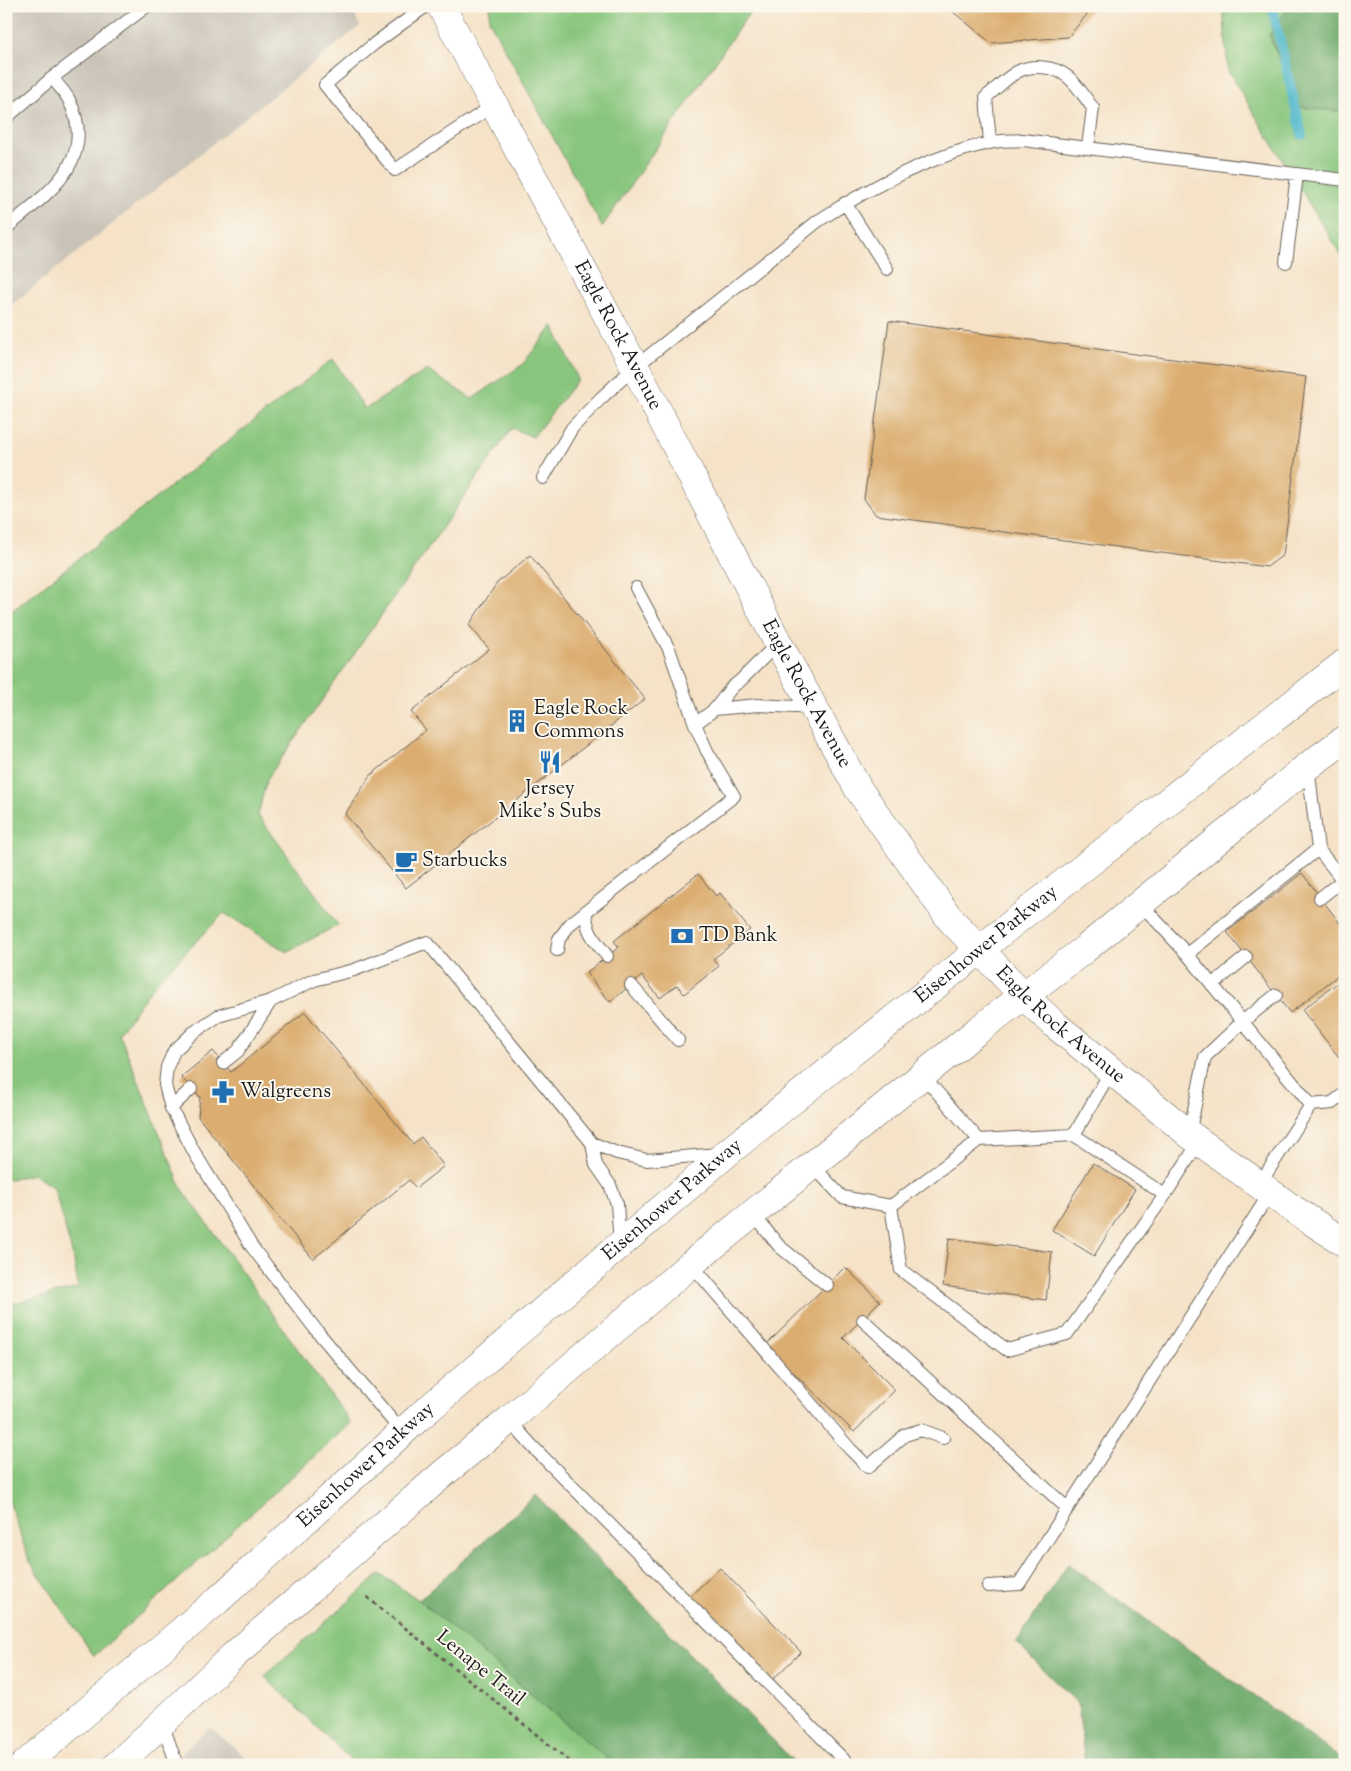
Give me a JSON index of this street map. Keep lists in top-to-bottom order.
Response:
{
  "streets": {
    "main road": ["Eagle Rock Avenue", "Eisenhower Parkway"],
    "path": ["Lenape Trail"]
  },
  "crossings": [
    ["Eagle Rock Avenue", "Eisenhower Parkway"]
  ],
  "places": {
    "building": ["Eagle Rock Commons"],
    "restaurant": ["Jersey Mike's Subs"],
    "cafe": ["Starbucks"],
    "bank": ["TD Bank"],
    "pharmacy": ["Walgreens"]
  }
}
